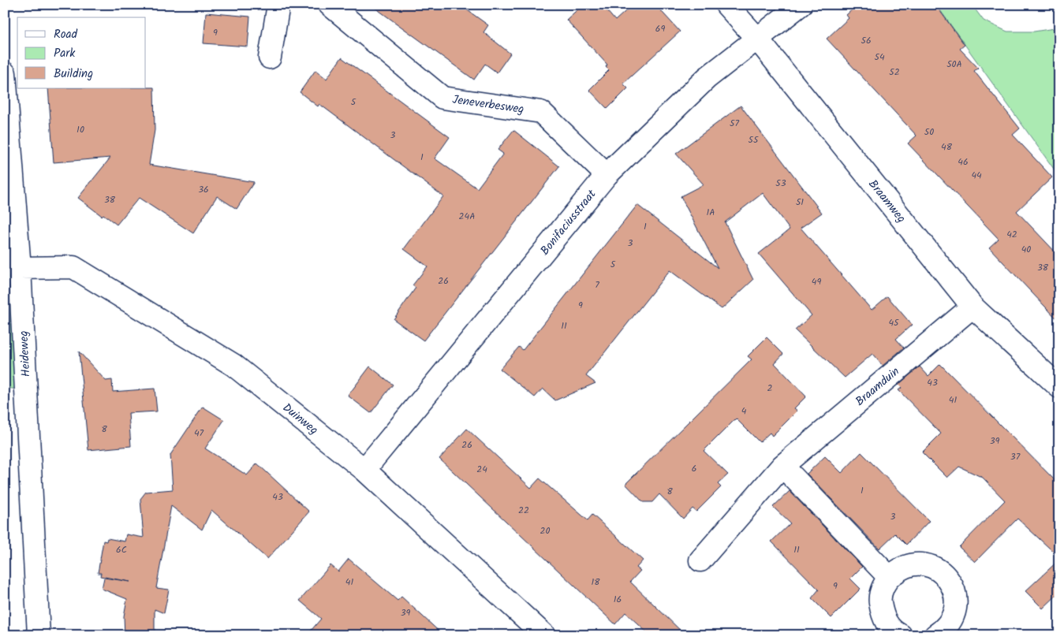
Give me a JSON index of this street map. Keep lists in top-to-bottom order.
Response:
{
  "streets": {
    "street": [
      "Jeneverbesweg",
      "Braamweg",
      "Bonifaciusstraat",
      "Heideweg",
      "Braamduin",
      "Duinweg"
    ]
  },
  "crossings": [
    ["Jeneverbesweg", "Bonifaciusstraat"],
    ["Braamweg", "Bonifaciusstraat"],
    ["Braamweg", "Braamduin"],
    ["Bonifaciusstraat", "Duinweg"],
    ["Heideweg", "Duinweg"]
  ],
  "house_numbers": [
    "69",
    "9",
    "56",
    "54",
    "50A",
    "52",
    "5",
    "57",
    "10",
    "50",
    "3",
    "55",
    "48",
    "1",
    "46",
    "44",
    "53",
    "36",
    "38",
    "51",
    "1A",
    "24A",
    "1",
    "42",
    "3",
    "40",
    "5",
    "38",
    "26",
    "49",
    "7",
    "9",
    "45",
    "11",
    "43",
    "2",
    "41",
    "4",
    "8",
    "47",
    "39",
    "26",
    "37",
    "6",
    "24",
    "1",
    "8",
    "43",
    "22",
    "3",
    "20",
    "6C",
    "11",
    "41",
    "18",
    "9",
    "16",
    "39"
  ],
  "legend": ["Road", "Park", "Building"]
}
